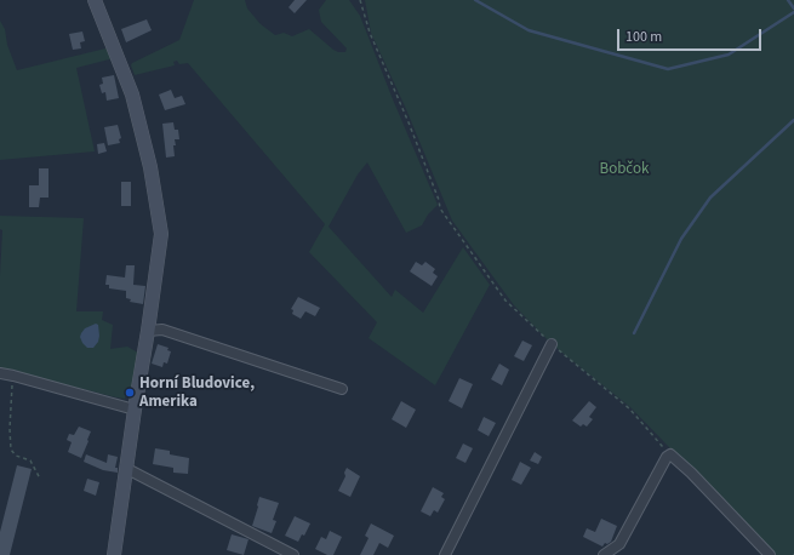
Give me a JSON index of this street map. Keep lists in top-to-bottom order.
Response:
{
  "parks": ["Bobčok"],
  "places": ["Horní Bludovice, Amerika"],
  "scale_bar": "100 m"
}
